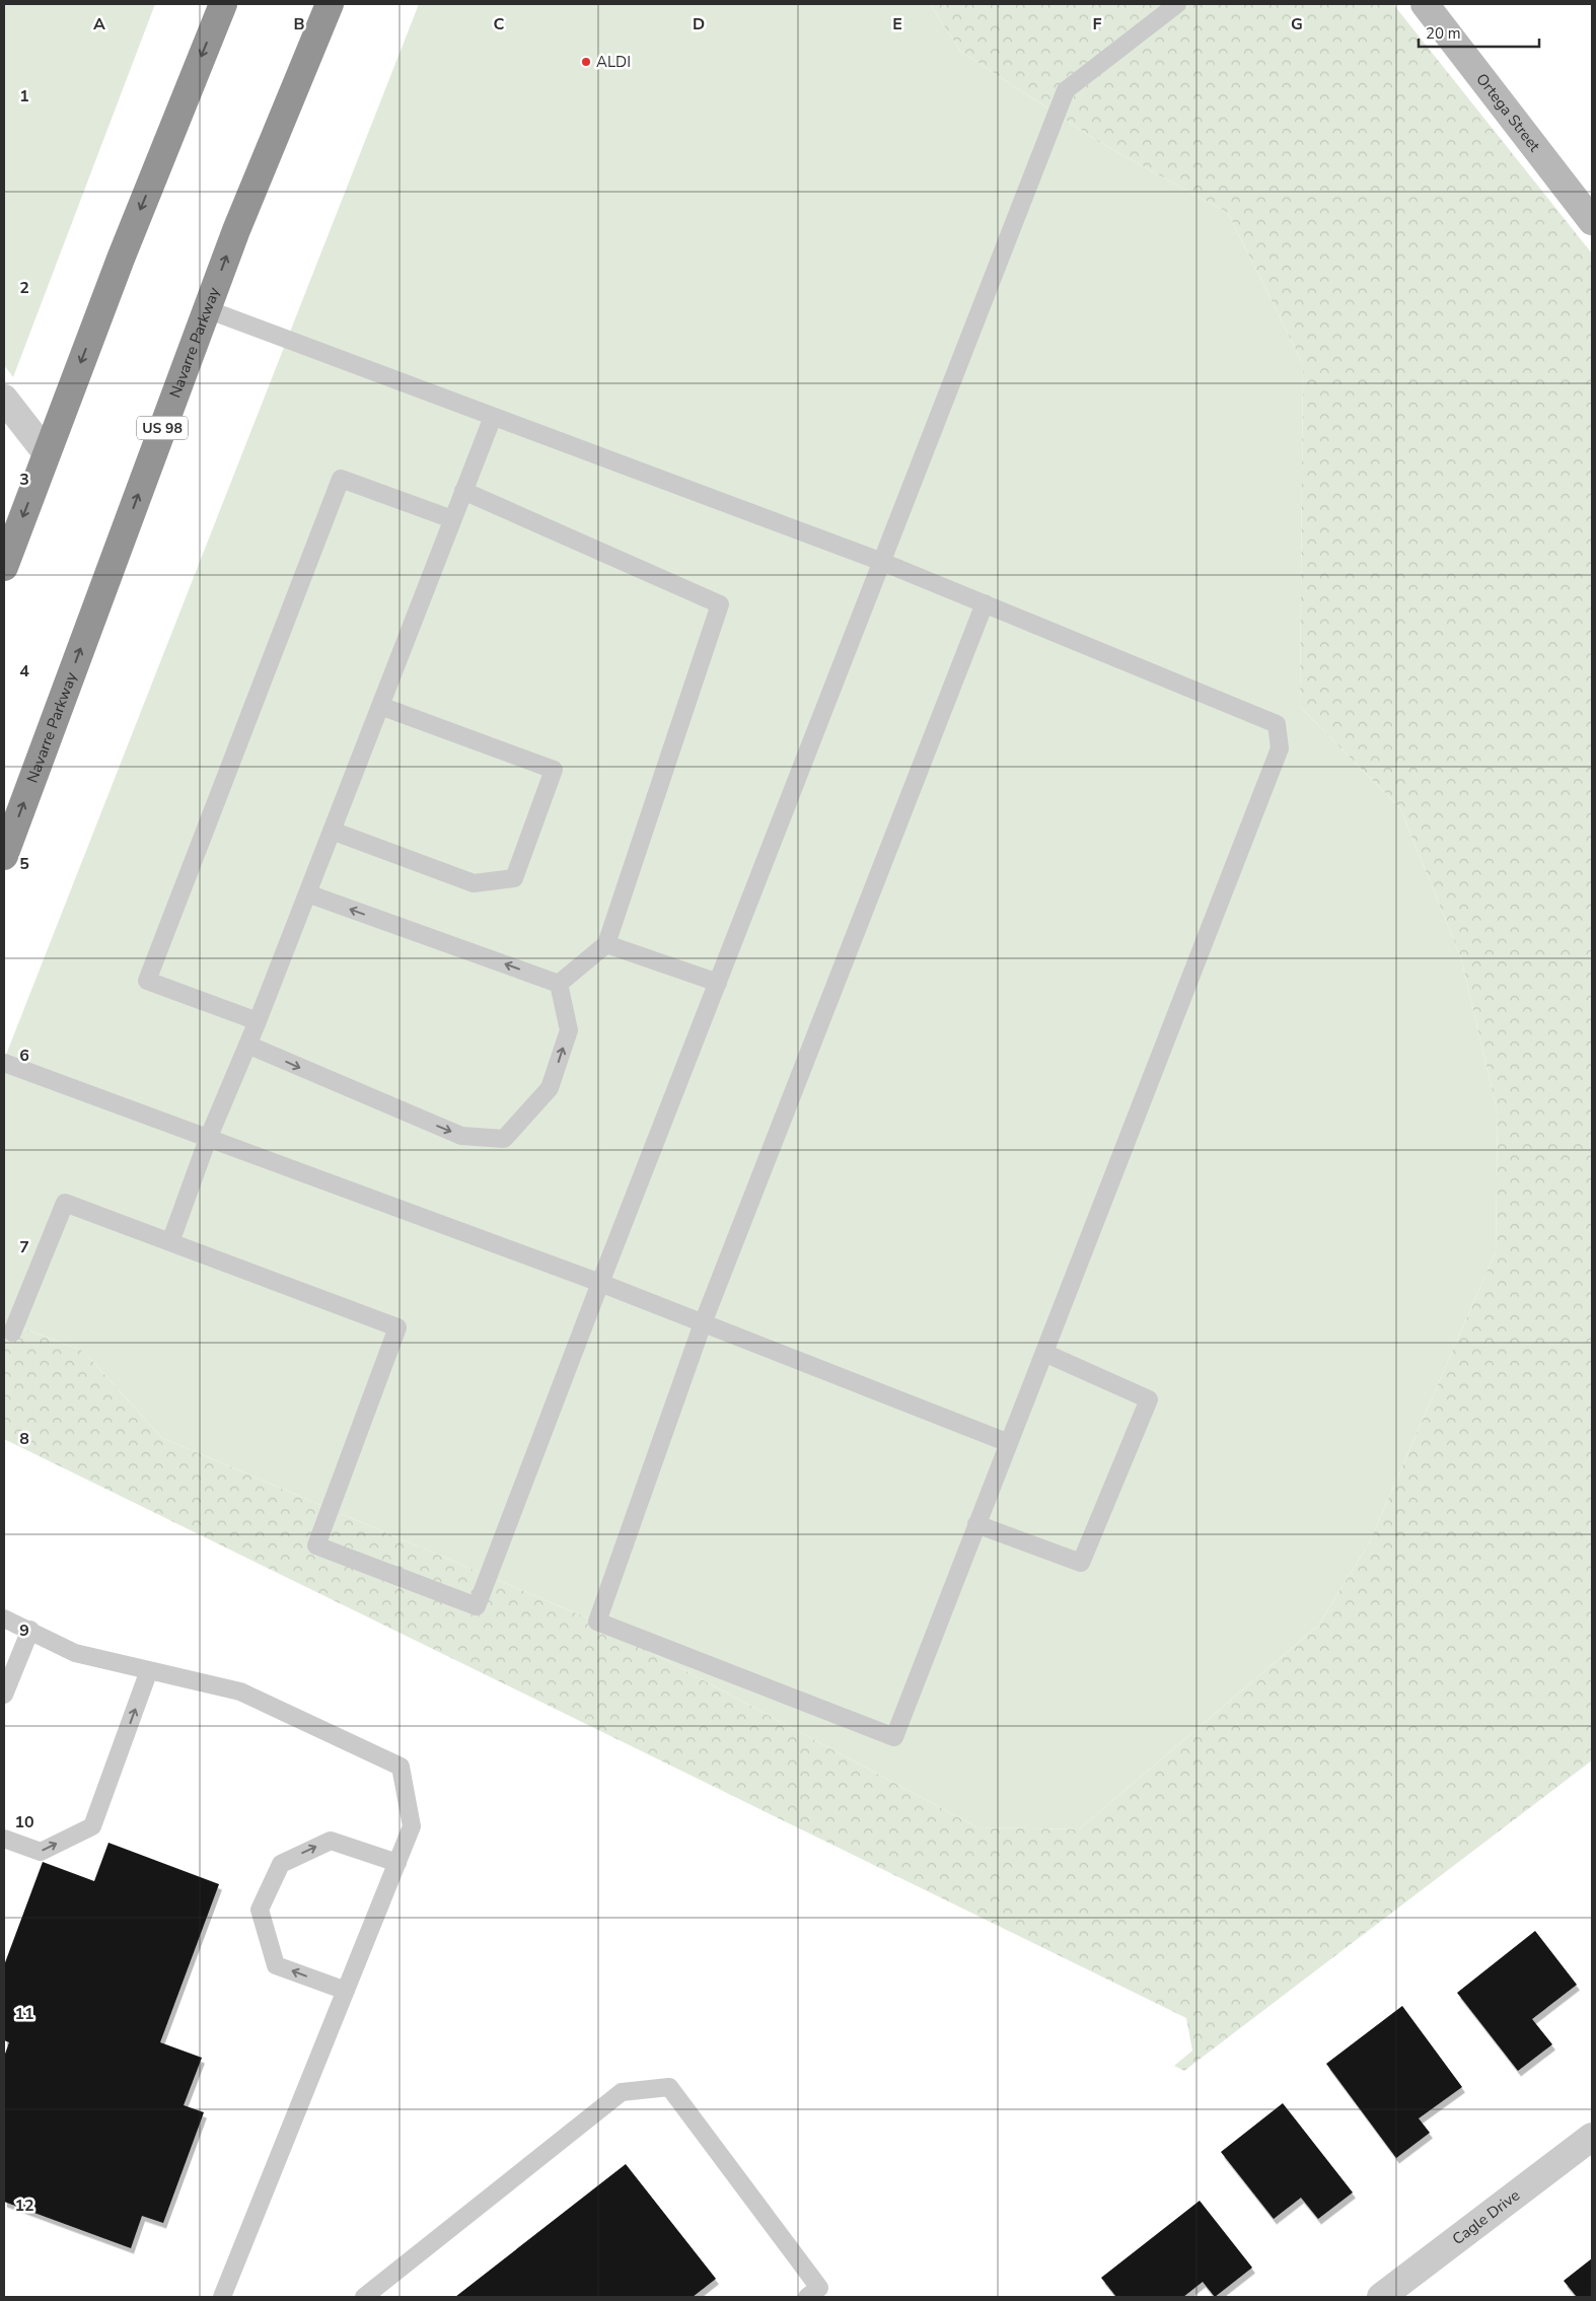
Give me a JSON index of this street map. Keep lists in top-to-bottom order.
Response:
{
  "streets": {
    "highway": ["Navarre Parkway", "US 98"],
    "street": ["Ortega Street", "Cagle Drive"]
  },
  "places": ["ALDI"],
  "scale_bar": "20 m",
  "grid": {
    "columns": [
      "A",
      "B",
      "C",
      "D",
      "E",
      "F",
      "G"
    ],
    "rows": [
      "1",
      "2",
      "3",
      "4",
      "5",
      "6",
      "7",
      "8",
      "9",
      "10",
      "11",
      "12"
    ]
  }
}
